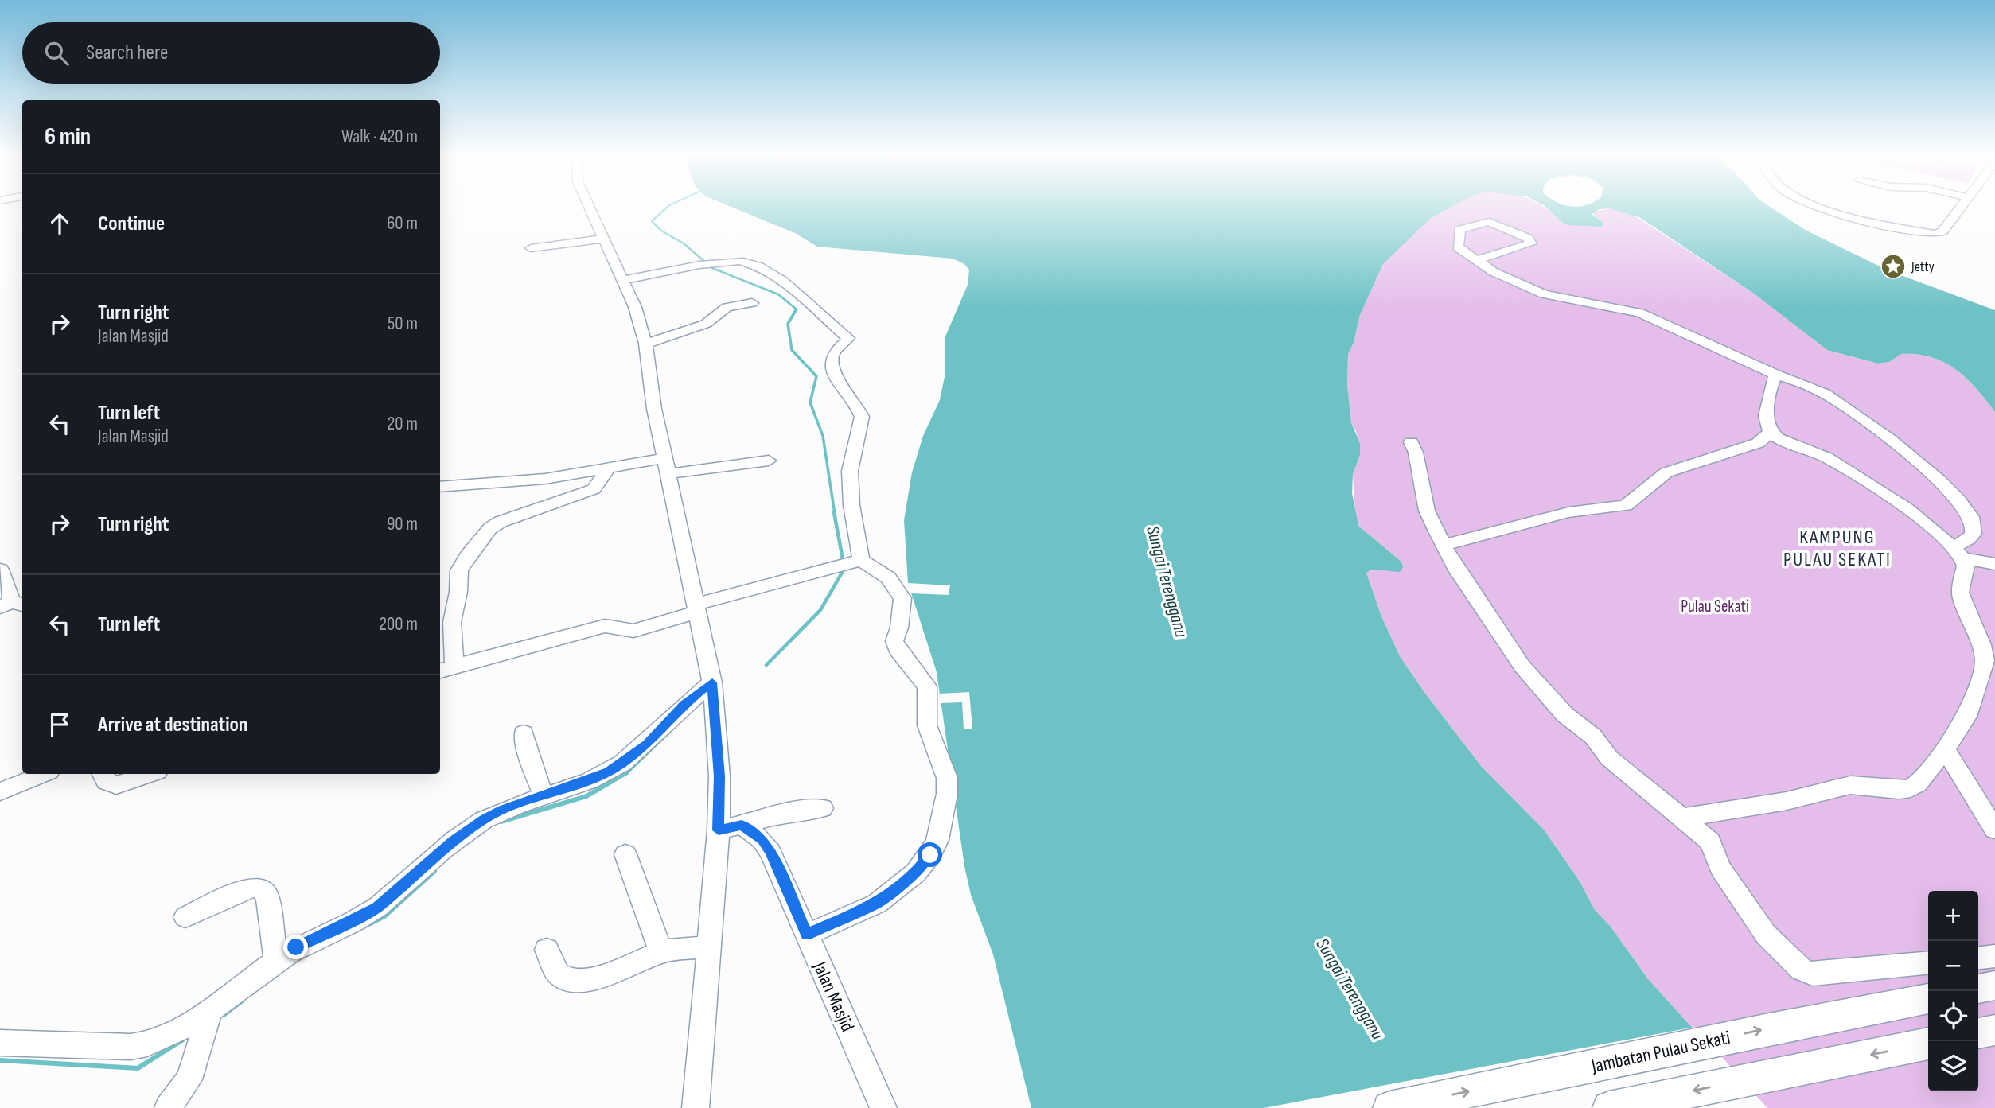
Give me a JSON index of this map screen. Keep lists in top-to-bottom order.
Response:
{
  "streets": {
    "main road": ["Jambatan Pulau Sekati"],
    "street": ["Jalan Masjid"]
  },
  "districts": ["KAMPUNG PULAU SEKATI"],
  "water": ["Sungai Terengganu"],
  "parks": ["Pulau Sekati"],
  "places": {
    "place": ["Jetty"]
  },
  "page": {
    "search": "Search here",
    "heading": ["6 min", "Walk · 420 m"],
    "list": [
      ["Continue", "60 m"],
      ["Turn right", "Jalan Masjid", "50 m"],
      ["Turn left", "Jalan Masjid", "20 m"],
      ["Turn right", "90 m"],
      ["Turn left", "200 m"],
      "Arrive at destination"
    ],
    "map_buttons": ["+", "−"]
  }
}
